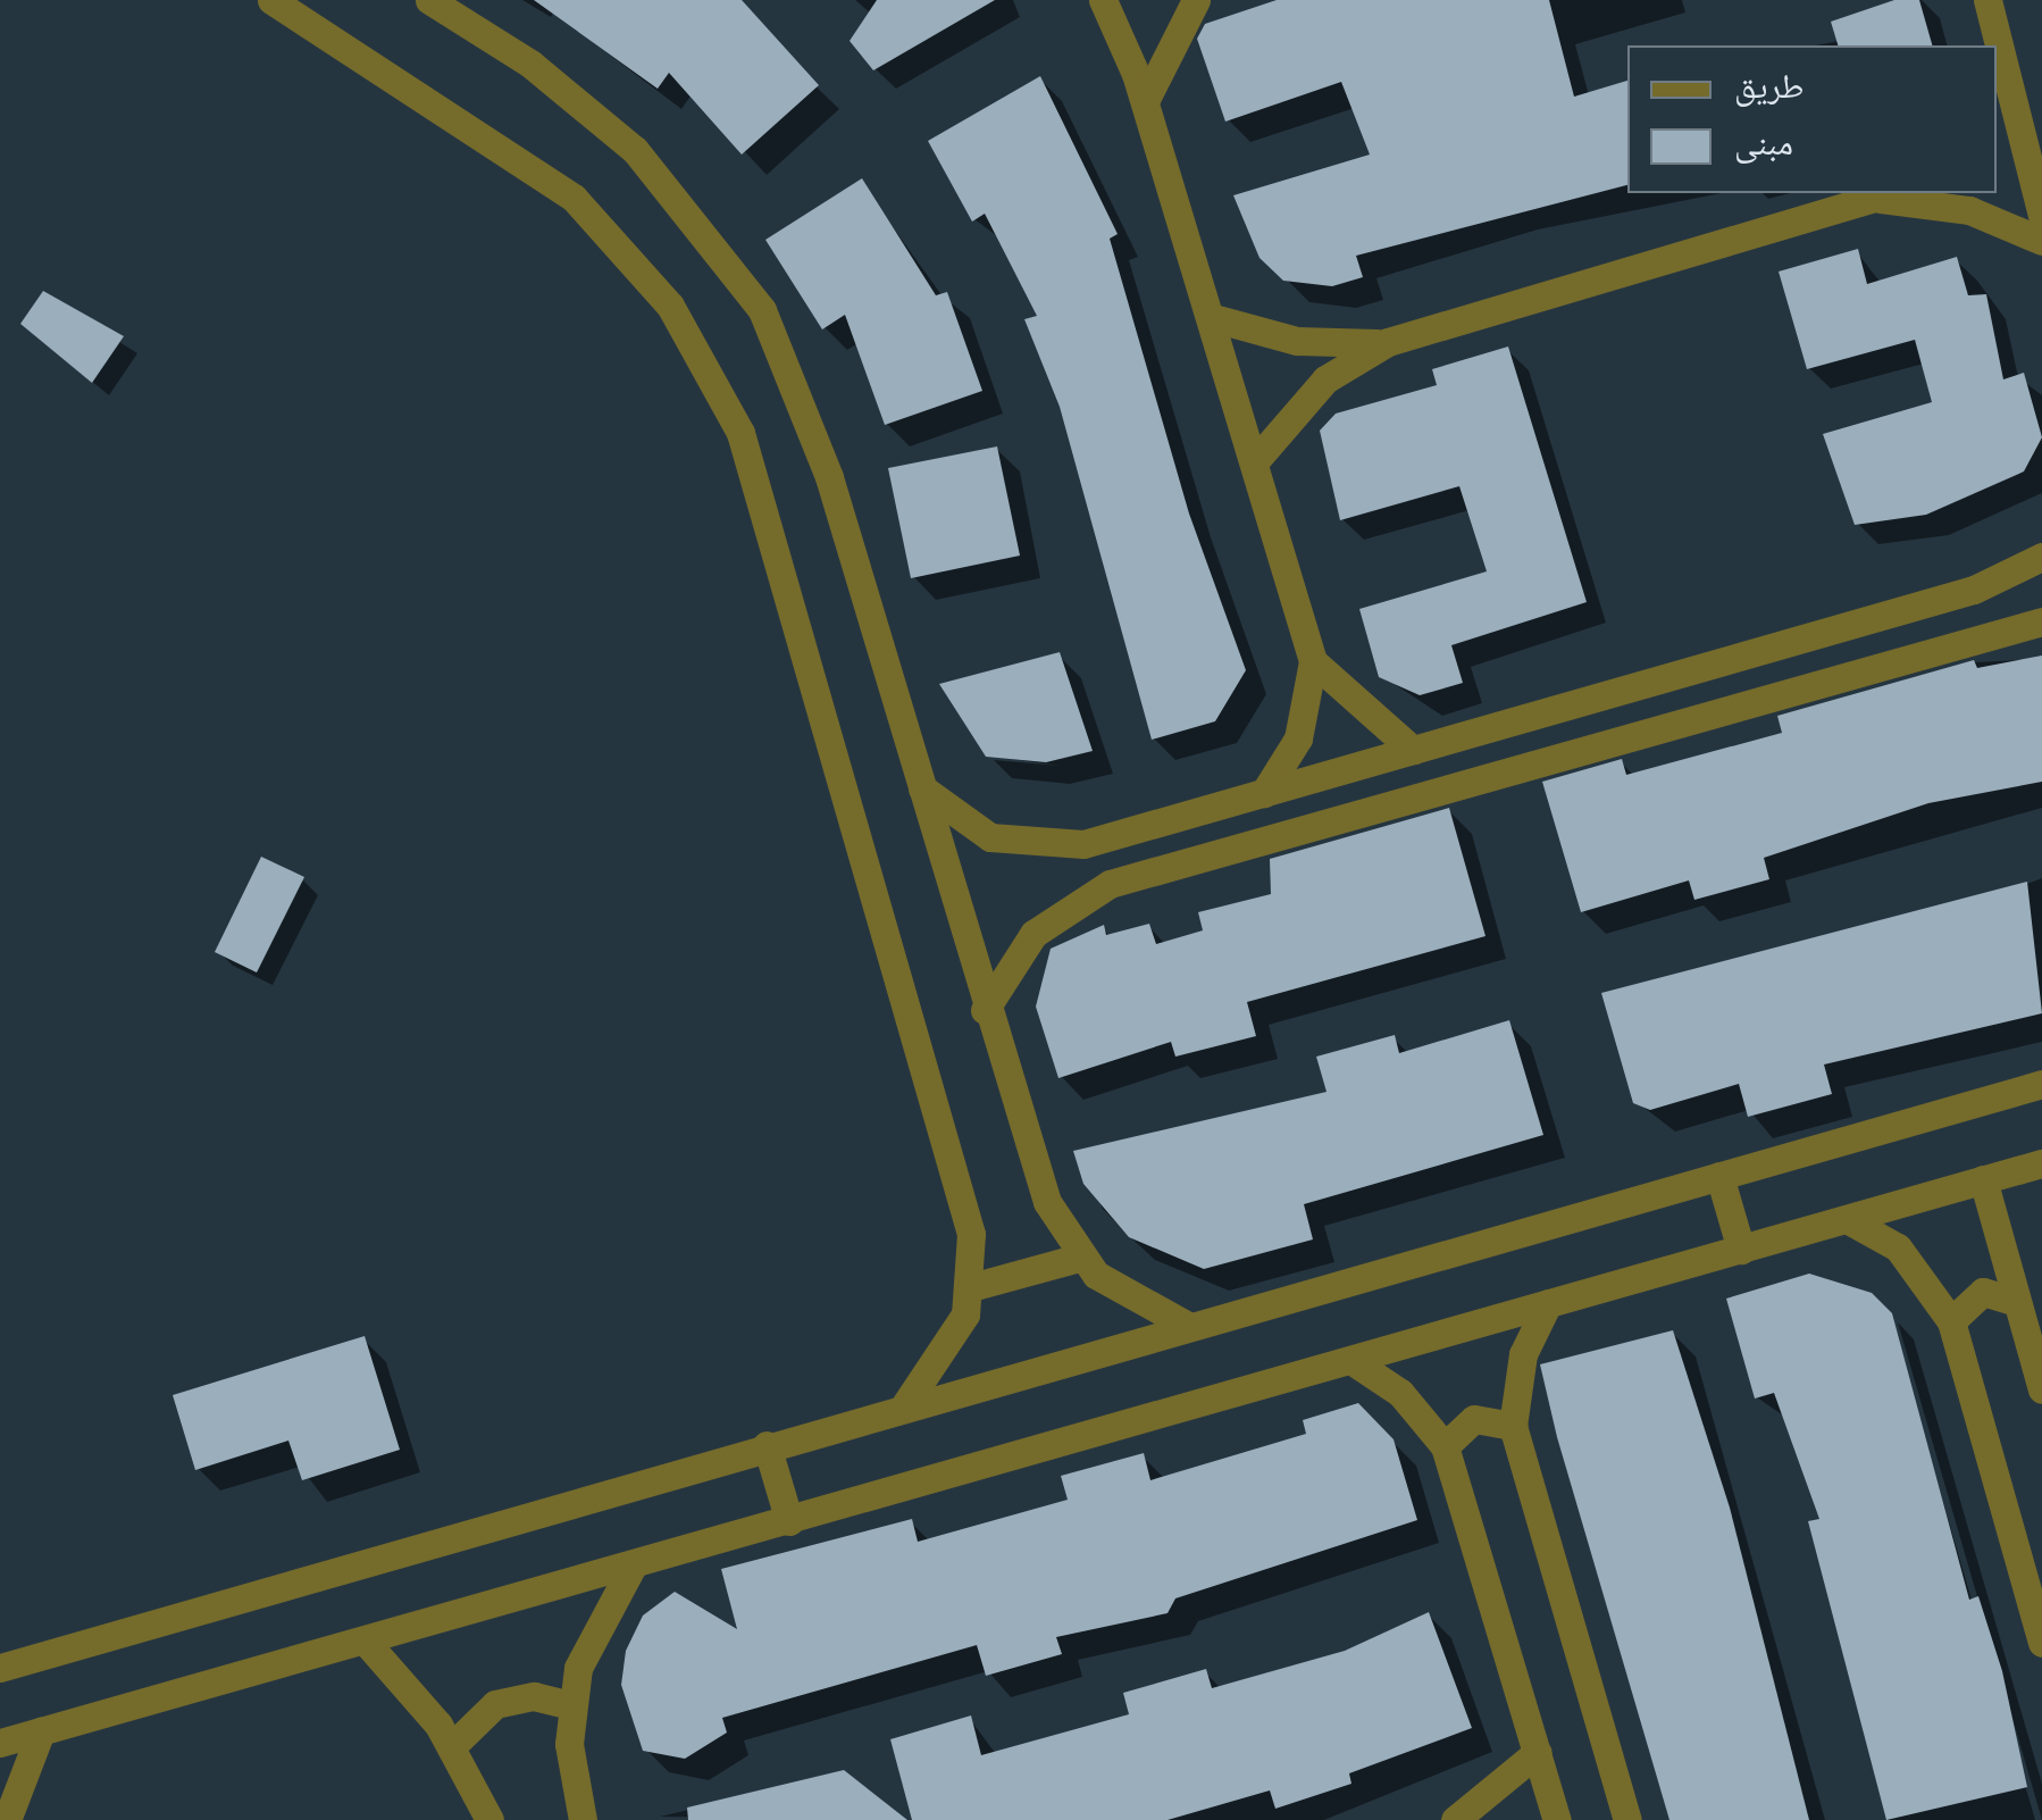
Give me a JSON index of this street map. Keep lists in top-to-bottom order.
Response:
{
  "legend": ["طريق", "مبنى"]
}
